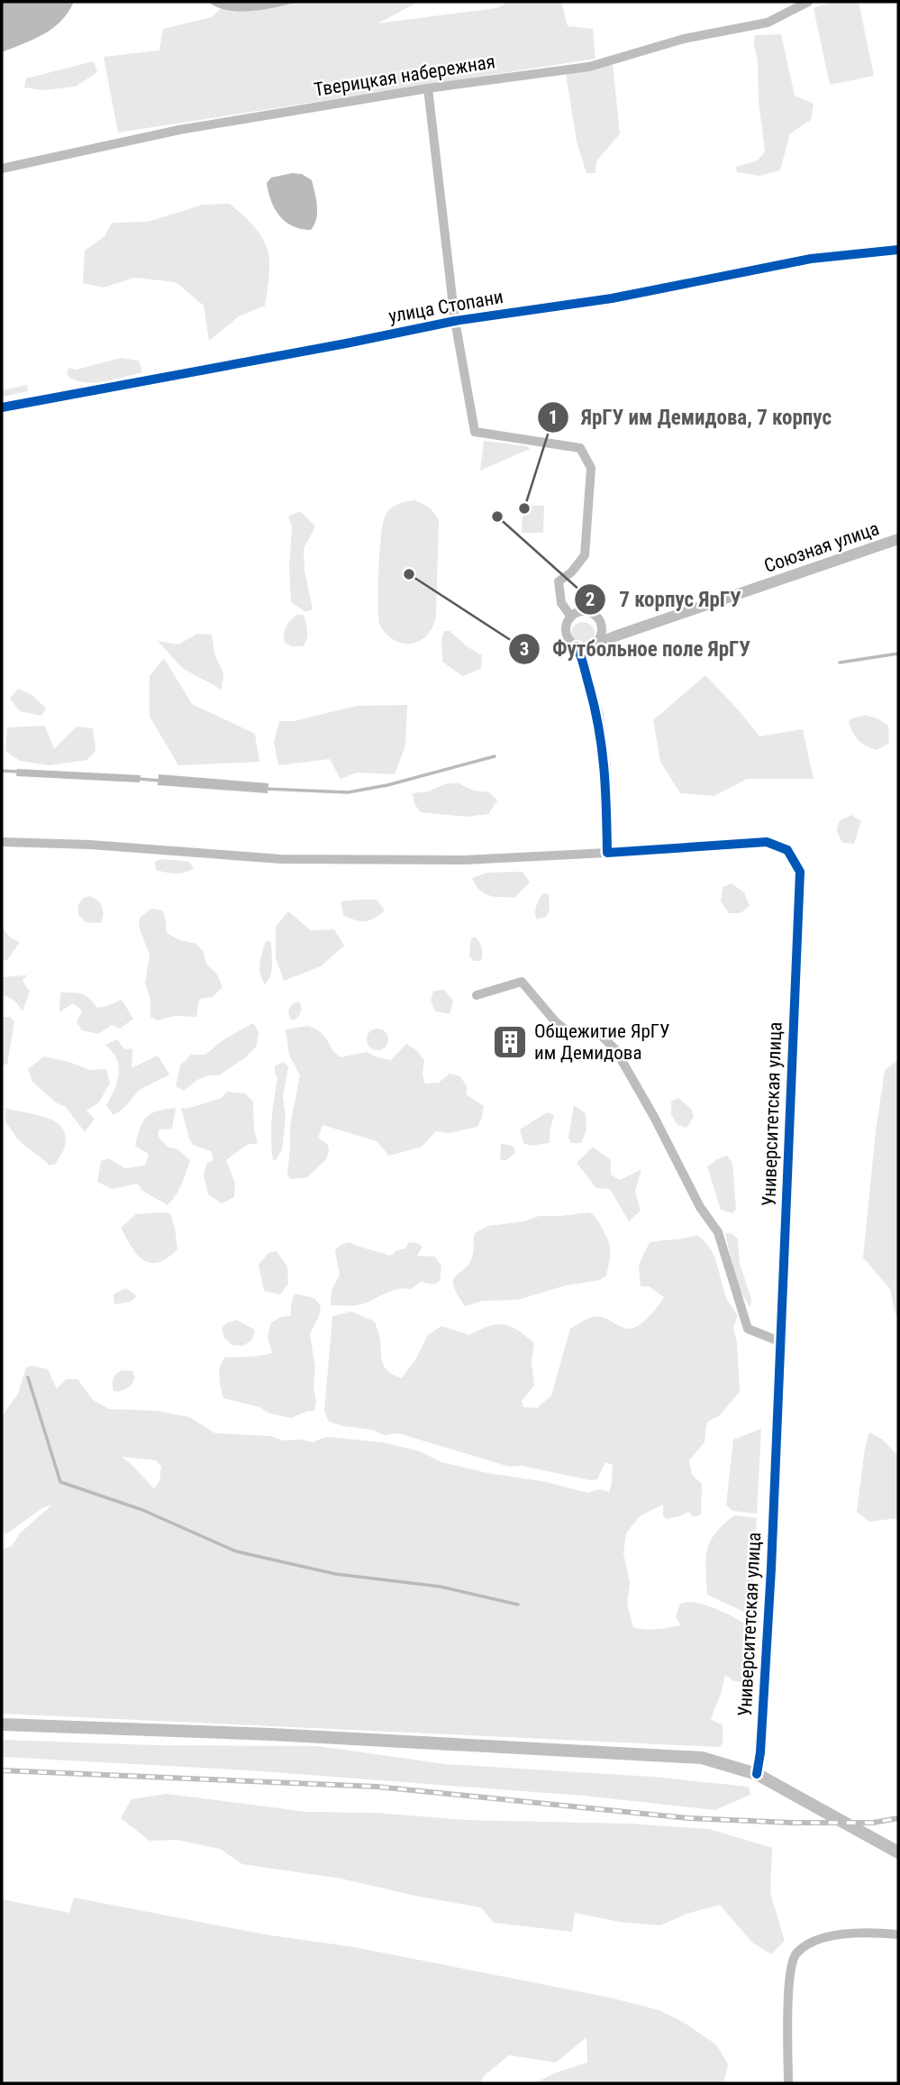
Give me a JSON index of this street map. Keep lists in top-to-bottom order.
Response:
{
  "streets": {
    "street": [
      "Тверицкая набережная",
      "улица Стопани",
      "Союзная улица",
      "Университетская улица"
    ]
  },
  "places": {
    "other": ["ЯрГУ им Демидова, 7 корпус", "7 корпус ЯрГУ", "Футбольное поле ЯрГУ"],
    "building": ["Общежитие ЯрГУ им Демидова"]
  }
}
